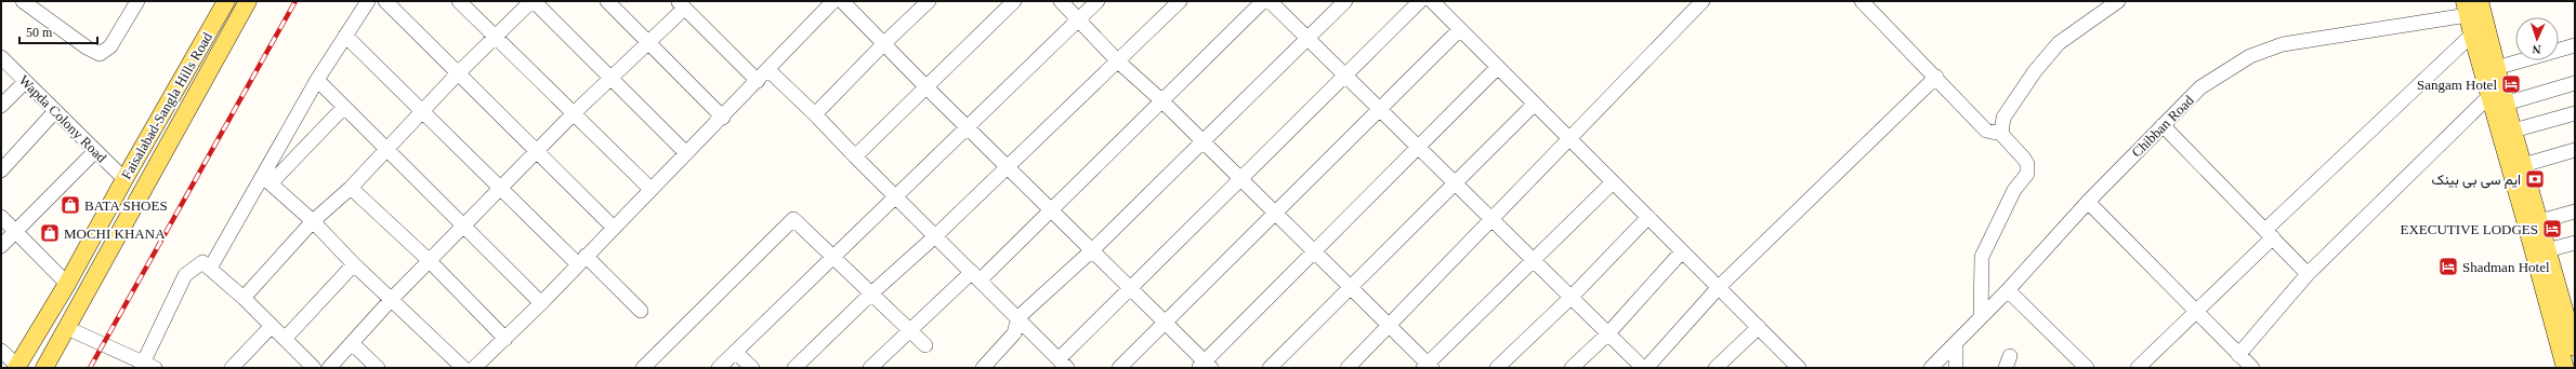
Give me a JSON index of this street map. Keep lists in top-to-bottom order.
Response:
{
  "streets": {
    "main road": ["Faisalabad-Sangla Hills Road"],
    "street": ["Wapda Colony Road", "Chibban Road"]
  },
  "crossings": [
    ["Faisalabad-Sangla Hills Road", "Wapda Colony Road"]
  ],
  "places": {
    "hotel": ["Sangam Hotel", "EXECUTIVE LODGES", "Shadman Hotel"],
    "bank": ["ایم سی بی بینک"],
    "shop": ["BATA SHOES", "MOCHI KHANA"]
  },
  "scale_bar": "50 m",
  "north": "bottom"
}
